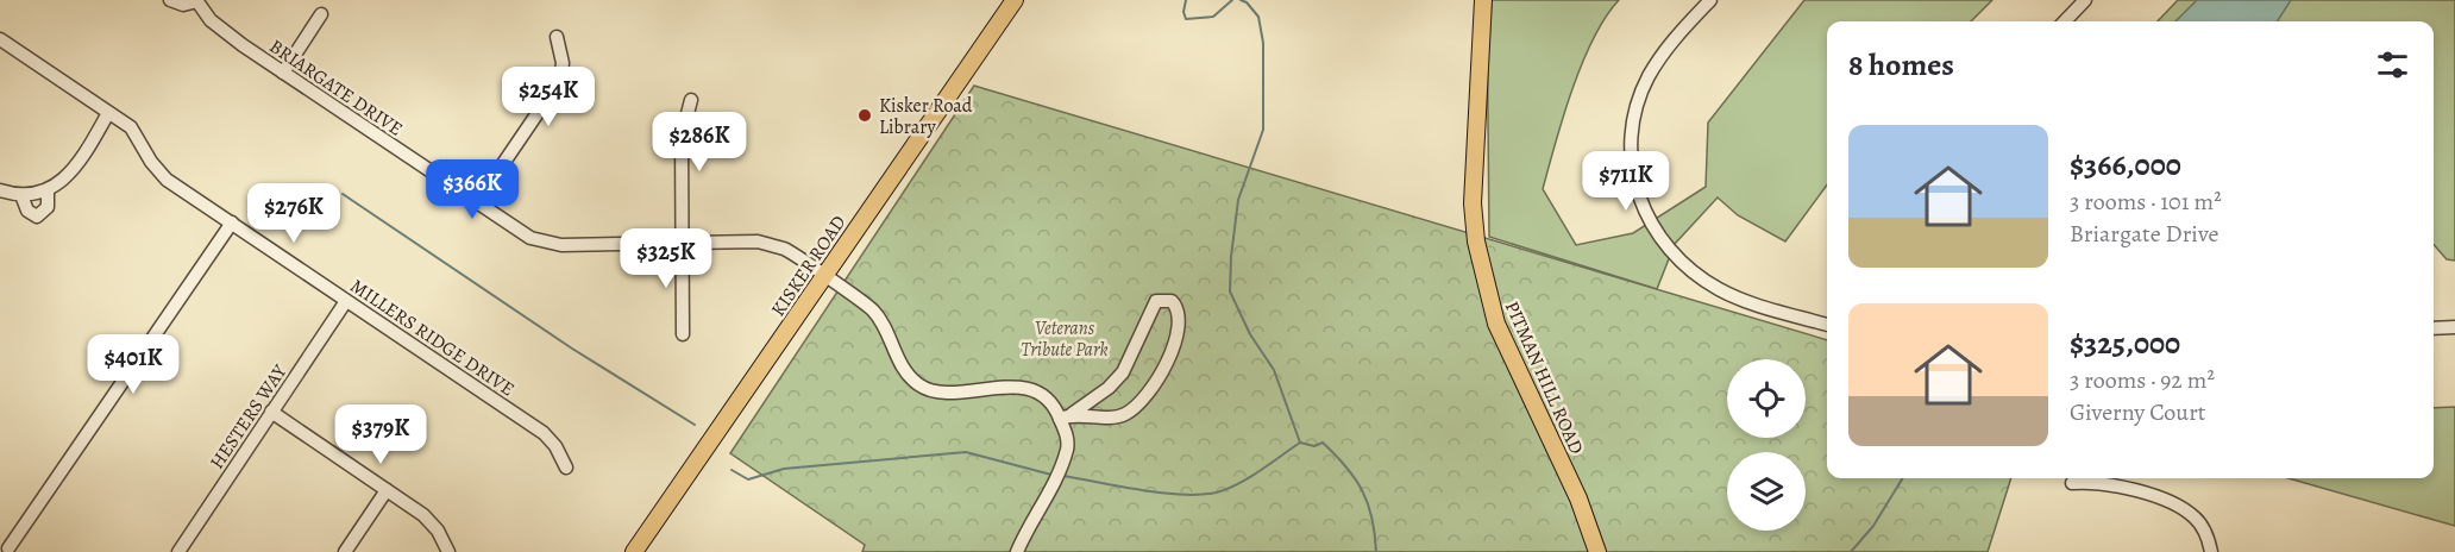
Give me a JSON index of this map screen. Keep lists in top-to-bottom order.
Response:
{
  "streets": {
    "main road": ["KISKER ROAD", "PITMAN HILL ROAD"],
    "street": ["BRIARGATE DRIVE", "MILLERS RIDGE DRIVE", "HESTERS WAY"]
  },
  "crossings": [
    ["BRIARGATE DRIVE", "KISKER ROAD"],
    ["MILLERS RIDGE DRIVE", "HESTERS WAY"]
  ],
  "parks": ["Veterans Tribute Park"],
  "places": ["Kisker Road Library"],
  "page": {
    "heading": "8 homes",
    "price": [
      "$254K",
      "$286K",
      "$711K",
      "$366K",
      "$276K",
      "$325K",
      "$401K",
      "$379K"
    ],
    "list": [
      {
        "name": "$366,000",
        "note": "3 rooms · 101 m² · Briargate Drive"
      },
      {
        "name": "$325,000",
        "note": "3 rooms · 92 m² · Giverny Court"
      }
    ]
  }
}
